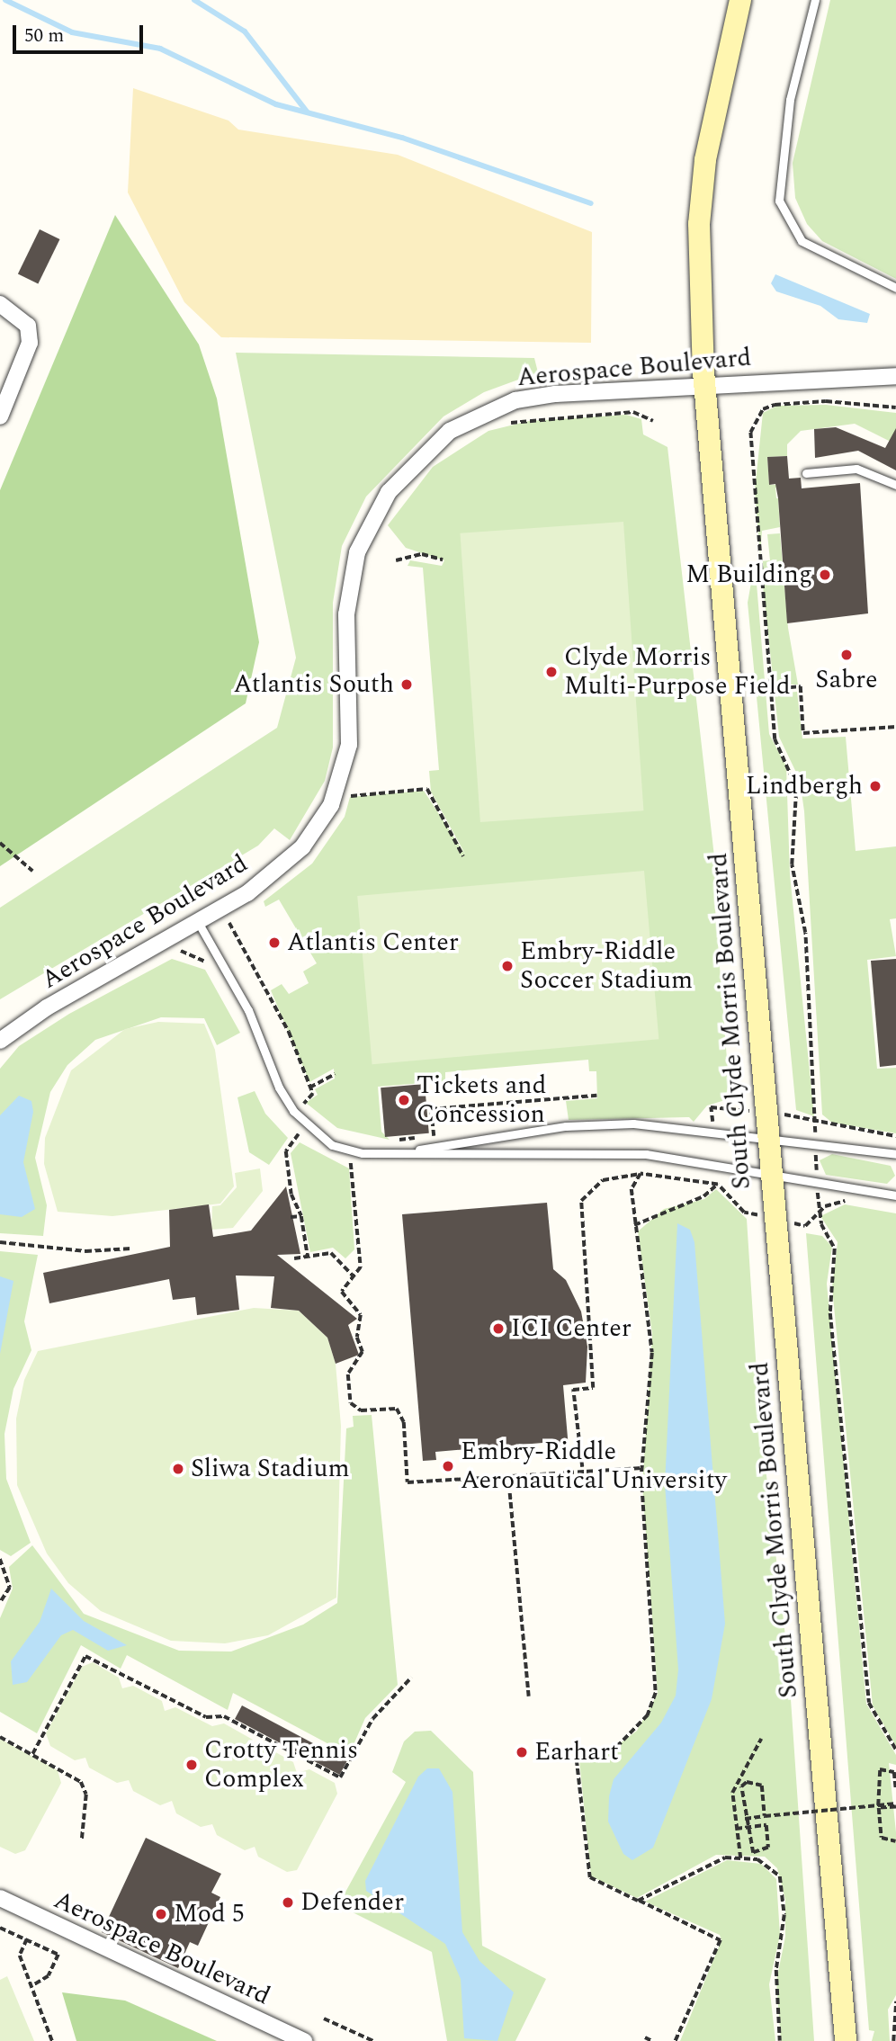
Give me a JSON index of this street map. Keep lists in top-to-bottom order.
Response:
{
  "streets": {
    "main road": ["South Clyde Morris Boulevard"],
    "street": ["Aerospace Boulevard"]
  },
  "crossings": [
    ["Aerospace Boulevard", "South Clyde Morris Boulevard"]
  ],
  "places": [
    "M Building",
    "Sabre",
    "Clyde Morris Multi-Purpose Field",
    "Atlantis South",
    "Lindbergh",
    "Atlantis Center",
    "Embry-Riddle Soccer Stadium",
    "Tickets and Concession",
    "ICI Center",
    "Embry-Riddle Aeronautical University",
    "Sliwa Stadium",
    "Earhart",
    "Crotty Tennis Complex",
    "Defender",
    "Mod 5"
  ],
  "scale_bar": "50 m"
}
